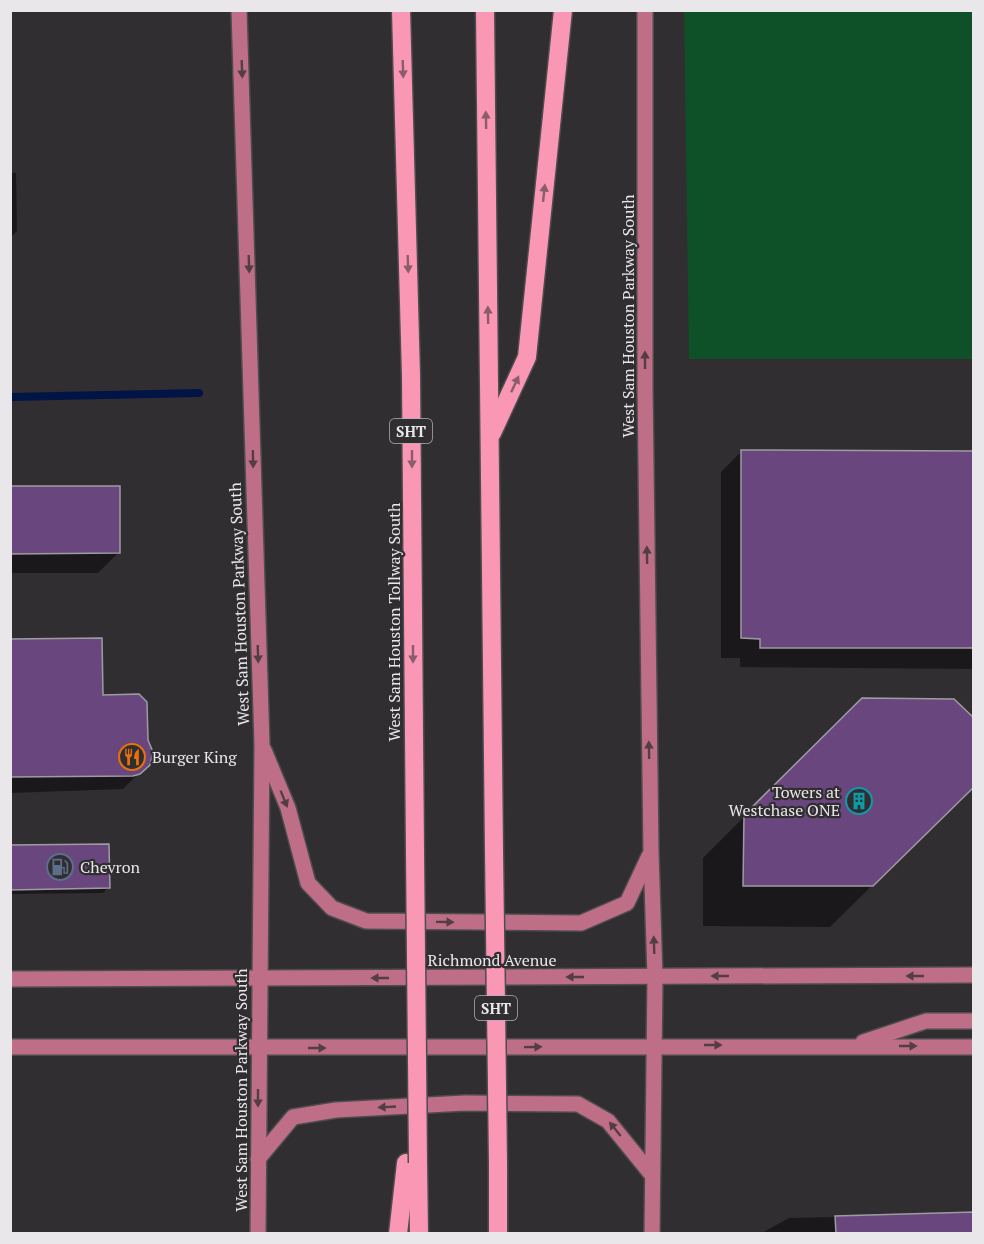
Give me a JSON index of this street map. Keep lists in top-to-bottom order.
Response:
{
  "streets": {
    "highway": ["SHT", "West Sam Houston Tollway South"],
    "main road": ["West Sam Houston Parkway South", "Richmond Avenue"]
  },
  "crossings": [
    ["West Sam Houston Parkway South", "Richmond Avenue"]
  ],
  "places": {
    "restaurant": ["Burger King"],
    "building": ["Towers at Westchase ONE"],
    "fuel station": ["Chevron"]
  }
}
